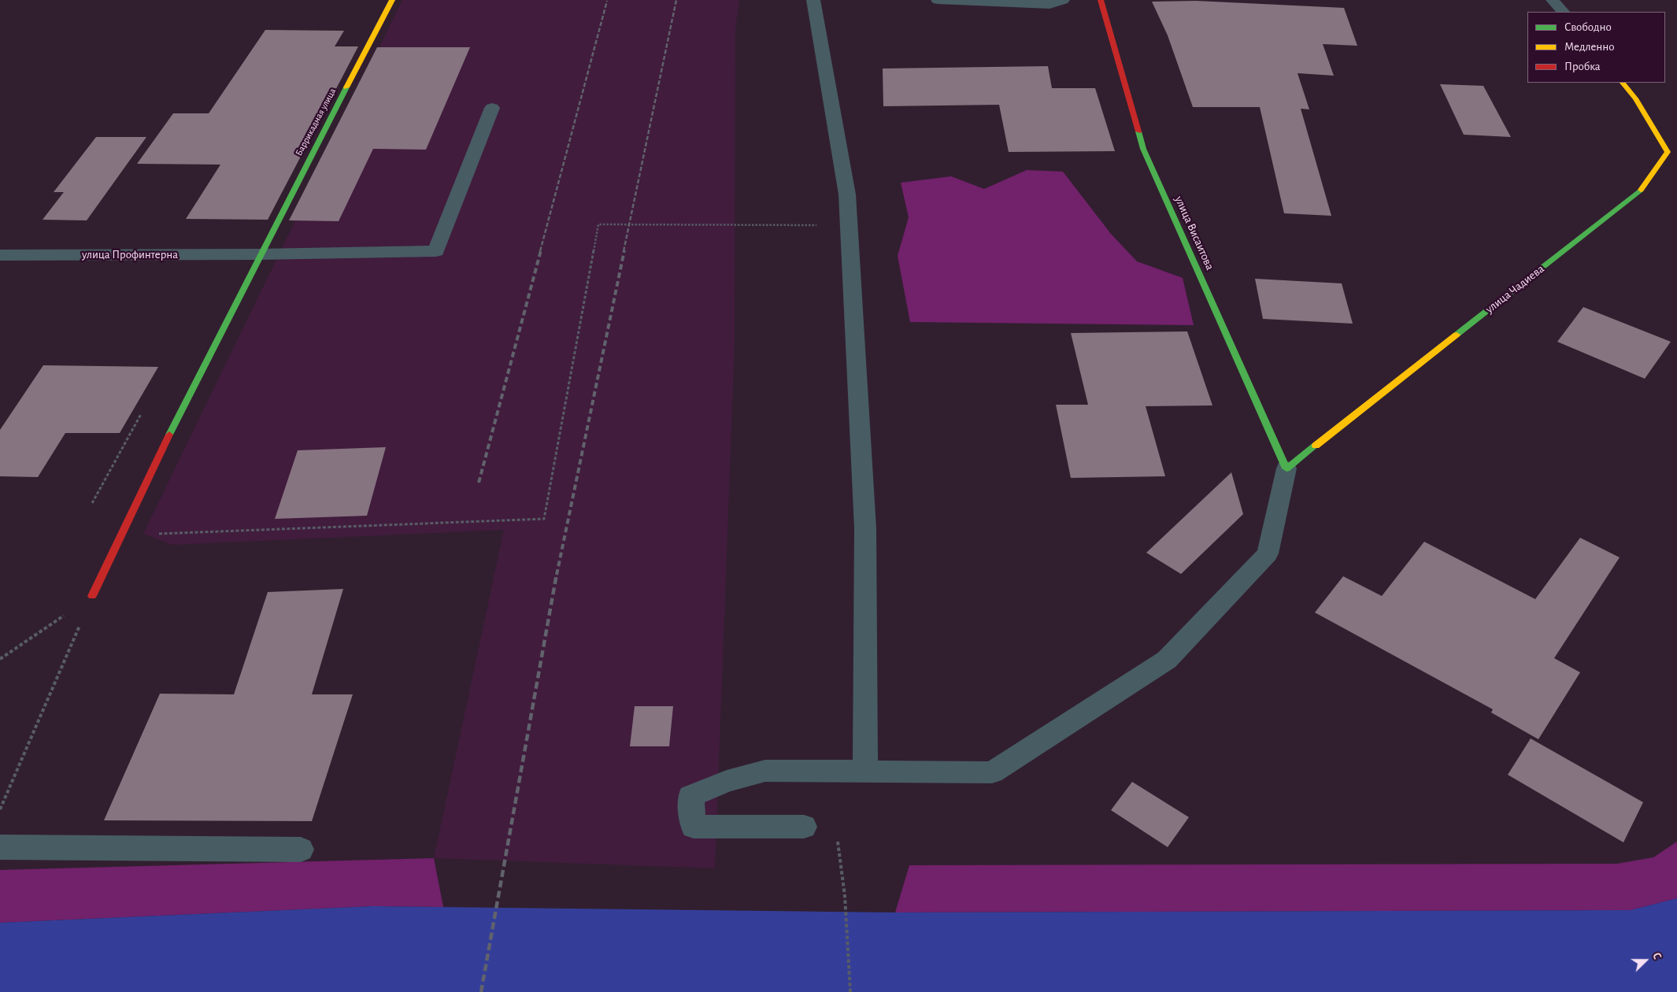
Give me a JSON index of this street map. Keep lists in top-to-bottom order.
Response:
{
  "streets": {
    "street": [
      "Баррикадная улица",
      "улица Висаитова",
      "улица Профинтерна",
      "улица Чадиева"
    ]
  },
  "crossings": [
    ["Баррикадная улица", "улица Профинтерна"],
    ["улица Висаитова", "улица Чадиева"]
  ],
  "legend": ["Свободно", "Медленно", "Пробка"],
  "north": "right"
}
